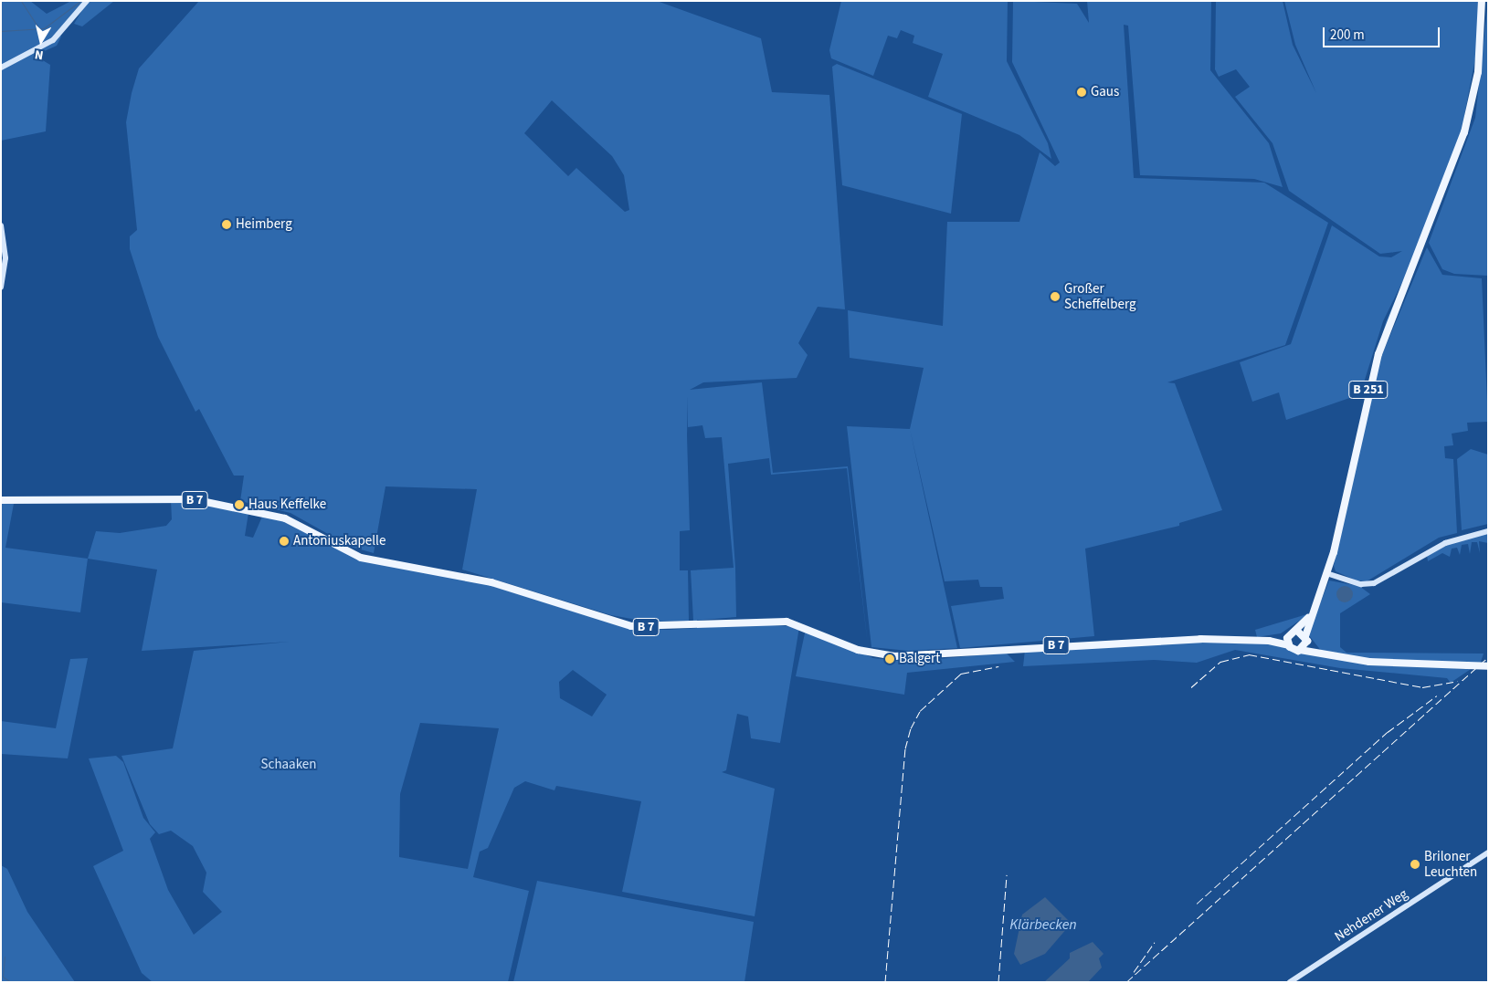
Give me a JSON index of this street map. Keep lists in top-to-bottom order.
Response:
{
  "streets": {
    "main road": ["B 251", "B 7"],
    "street": ["Nehdener Weg"]
  },
  "crossings": [
    ["B 251", "B 7"]
  ],
  "water": ["Klärbecken"],
  "parks": ["Schaaken"],
  "places": [
    "Gaus",
    "Heimberg",
    "Großer Scheffelberg",
    "Haus Keffelke",
    "Antoniuskapelle",
    "Balgert",
    "Briloner Leuchten"
  ],
  "scale_bar": "200 m",
  "north": "bottom"
}
